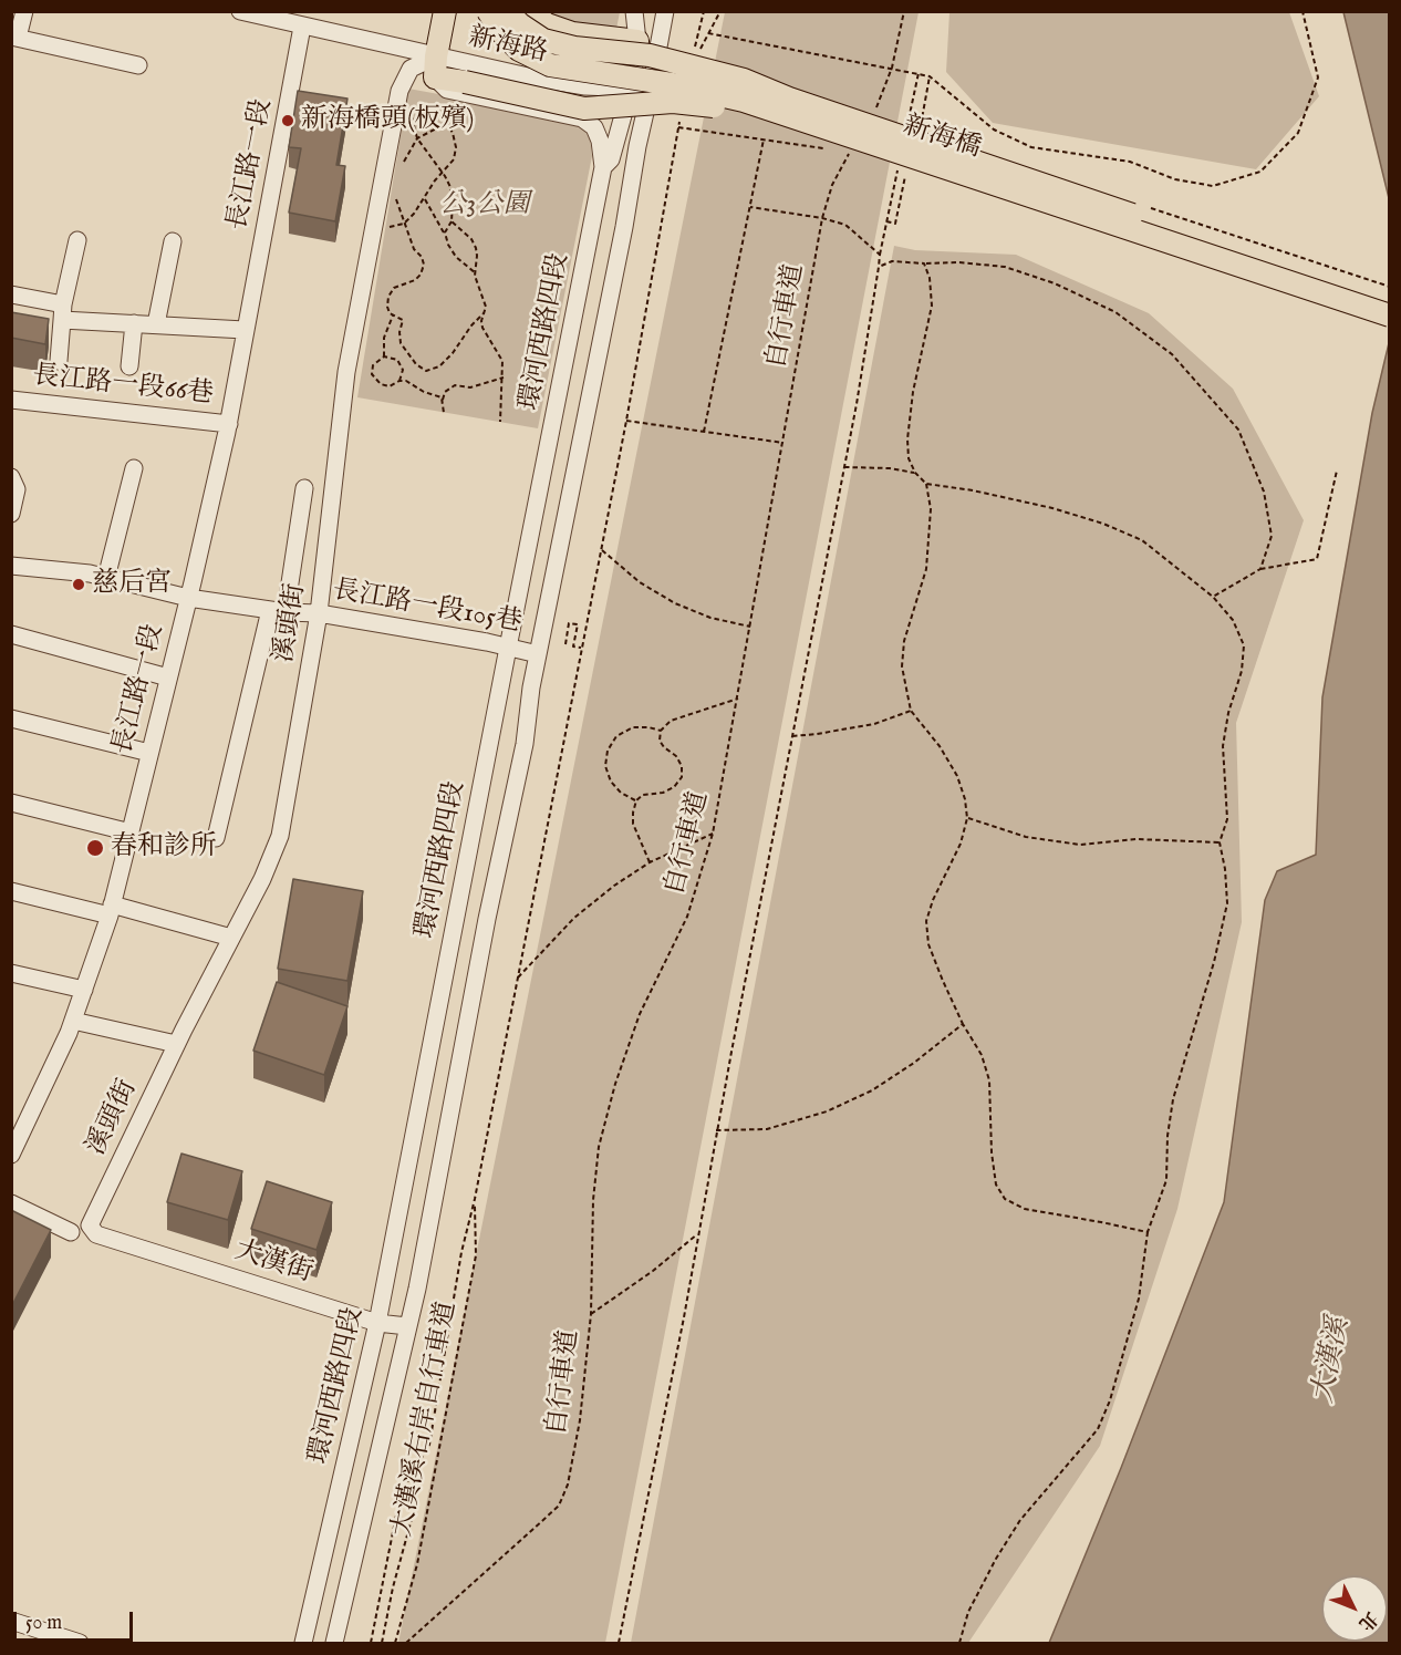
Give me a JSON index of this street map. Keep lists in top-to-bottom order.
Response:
{
  "streets": {
    "main road": ["新海橋"],
    "street": [
      "新海路",
      "長江路一段",
      "環河西路四段",
      "長江路一段66巷",
      "長江路一段105巷",
      "溪頭街",
      "大漢街"
    ],
    "path": ["自行車道", "大漢溪右岸自行車道"]
  },
  "crossings": [
    ["新海路", "長江路一段"],
    ["新海路", "環河西路四段"],
    ["新海路", "溪頭街"],
    ["長江路一段", "長江路一段66巷"],
    ["長江路一段", "長江路一段105巷"],
    ["環河西路四段", "長江路一段105巷"],
    ["環河西路四段", "大漢街"],
    ["長江路一段105巷", "溪頭街"],
    ["溪頭街", "大漢街"]
  ],
  "water": ["大漢溪"],
  "parks": ["公3公園"],
  "places": ["新海橋頭(板殯)", "慈后宮", "春和診所"],
  "scale_bar": "50 m",
  "north": "bottom right"
}
